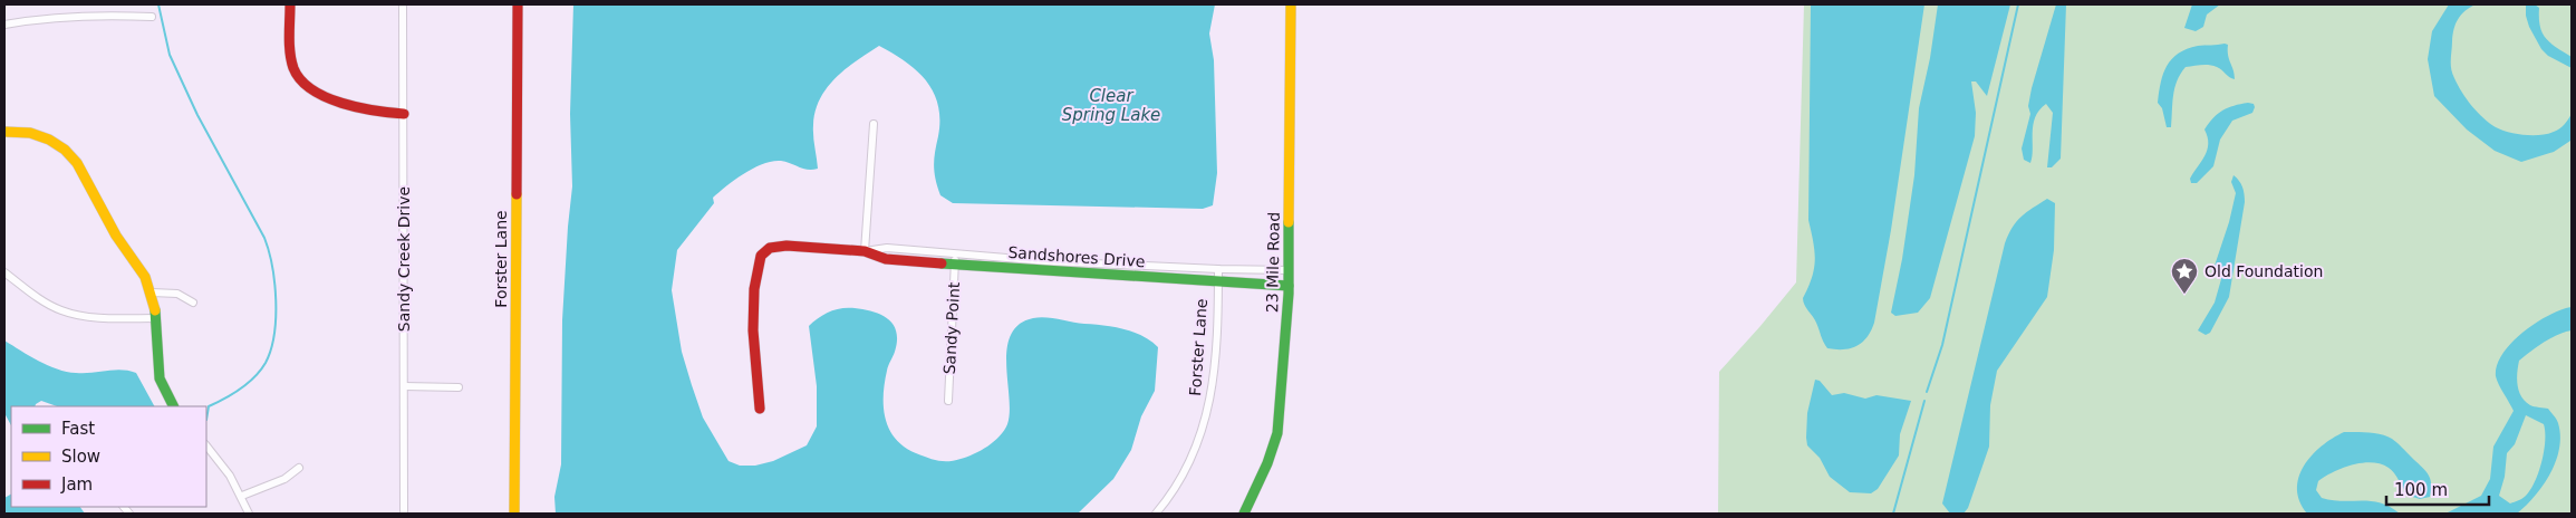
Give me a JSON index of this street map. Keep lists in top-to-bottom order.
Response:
{
  "streets": {
    "street": [
      "Sandshores Drive",
      "Sandy Creek Drive",
      "Forster Lane",
      "23 Mile Road",
      "Sandy Point"
    ]
  },
  "crossings": [
    ["Sandshores Drive", "Forster Lane"],
    ["Sandshores Drive", "23 Mile Road"],
    ["Sandshores Drive", "Sandy Point"]
  ],
  "water": ["Clear Spring Lake"],
  "places": {
    "place": ["Old Foundation"]
  },
  "legend": ["Fast", "Slow", "Jam"],
  "scale_bar": "100 m"
}
